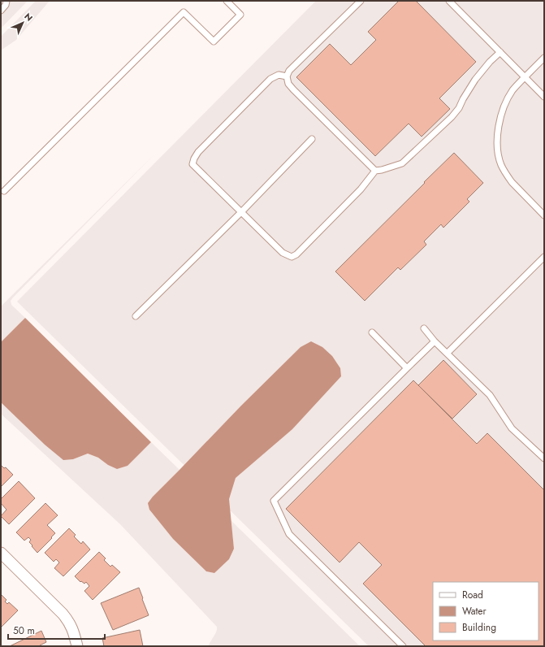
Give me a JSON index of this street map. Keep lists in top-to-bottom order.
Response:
{
  "legend": ["Road", "Water", "Building"],
  "scale_bar": "50 m",
  "north": "top right"
}
